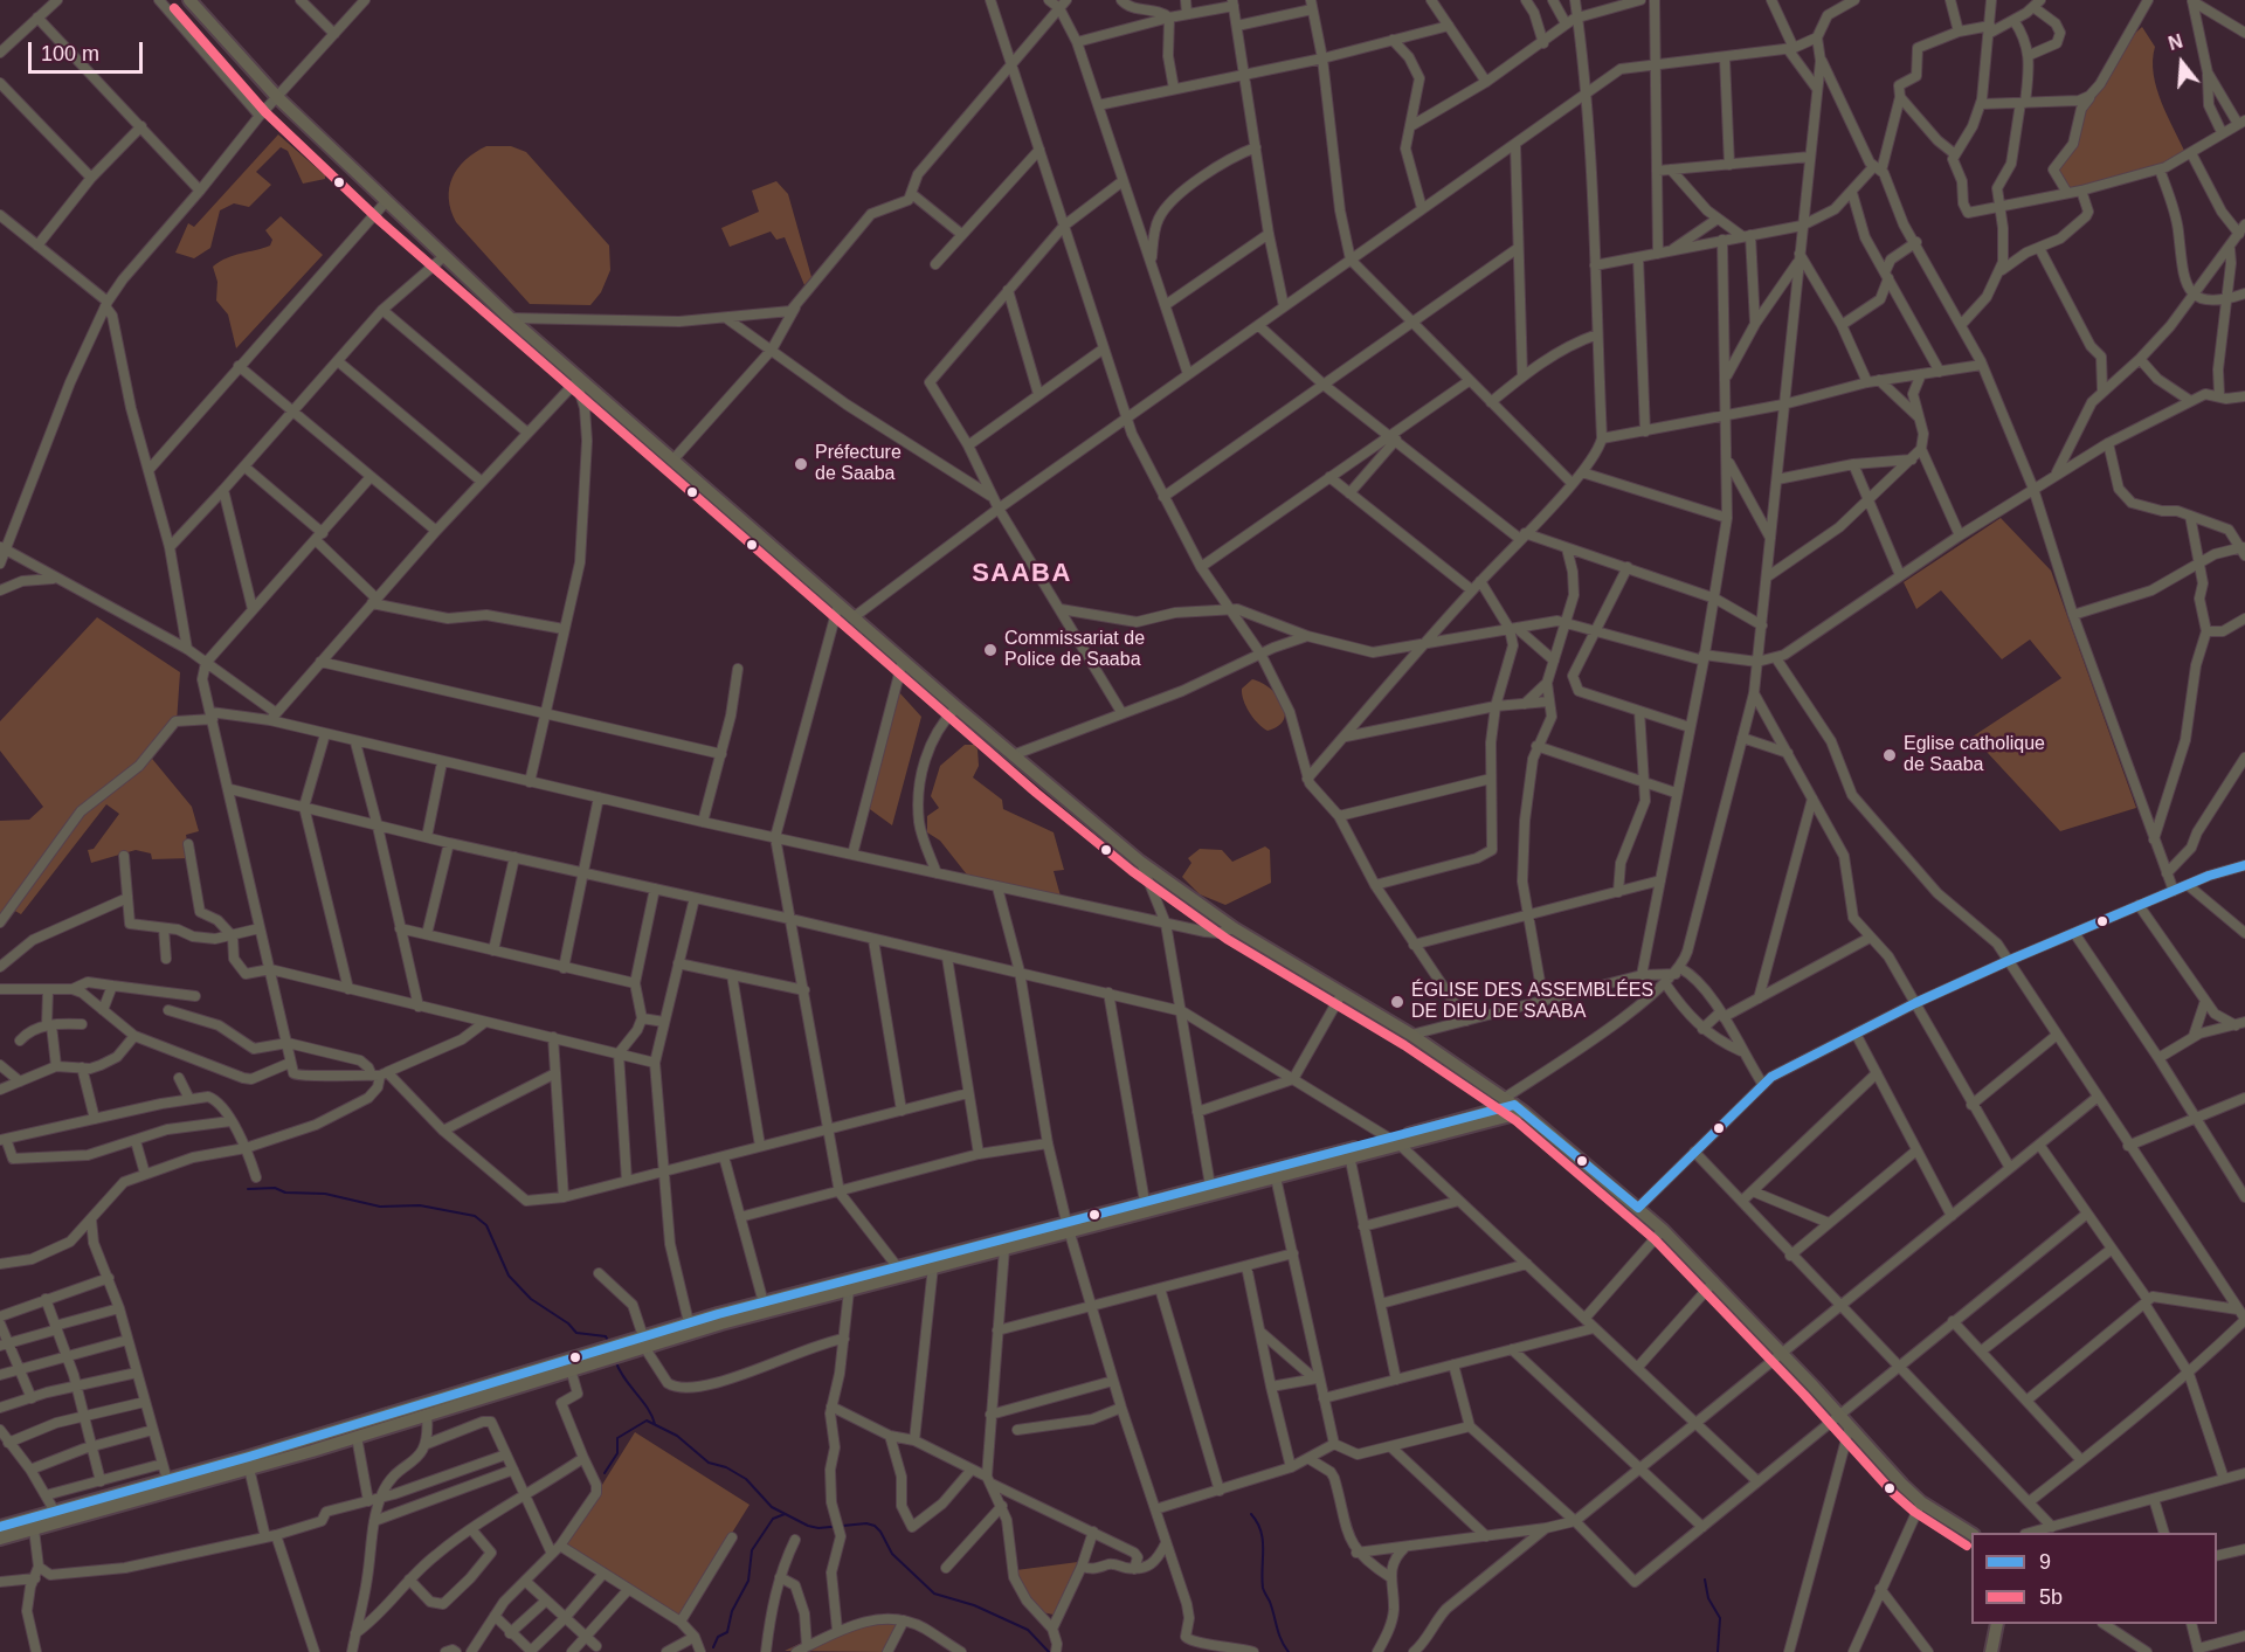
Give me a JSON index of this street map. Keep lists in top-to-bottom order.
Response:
{
  "districts": ["SAABA"],
  "places": [
    "Préfecture de Saaba",
    "Commissariat de Police de Saaba",
    "Eglise catholique de Saaba",
    "ÉGLISE DES ASSEMBLÉES DE DIEU DE SAABA"
  ],
  "lines": ["transit line 5b", "transit line 9"],
  "legend": ["9", "5b"],
  "scale_bar": "100 m",
  "north": "top"
}
